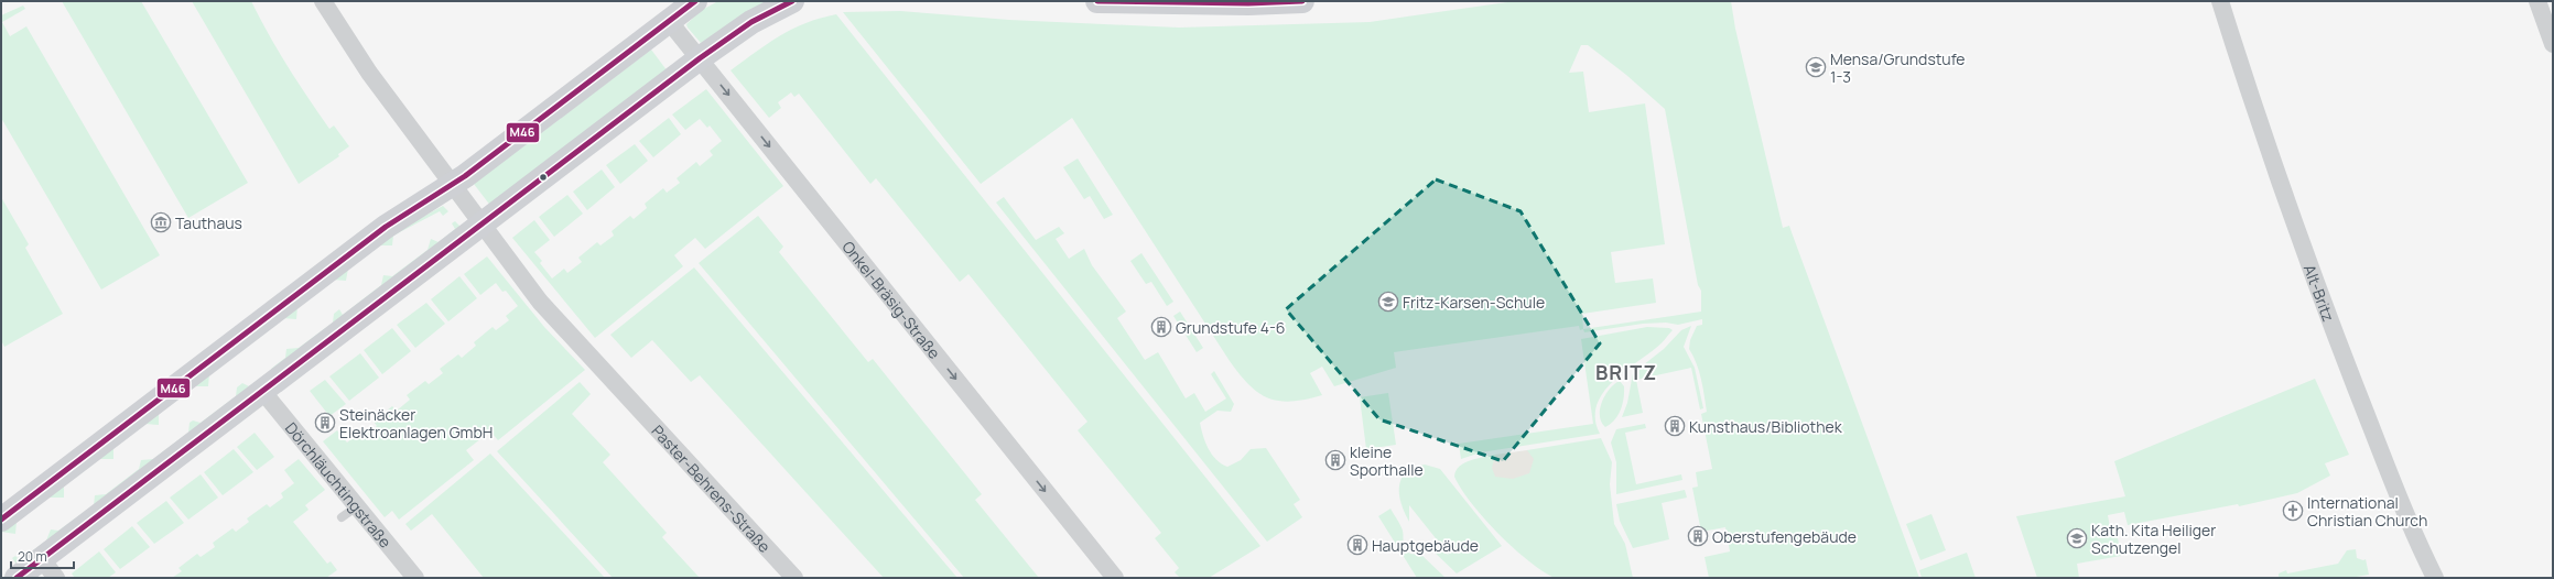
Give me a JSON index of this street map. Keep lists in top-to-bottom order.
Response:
{
  "streets": {
    "street": [
      "Alt-Britz",
      "Onkel-Bräsig-Straße",
      "Dörchläuchtingstraße",
      "Paster-Behrens-Straße"
    ]
  },
  "one_way": ["Onkel-Bräsig-Straße"],
  "districts": ["BRITZ"],
  "places": {
    "school or university": ["Mensa/Grundstufe 1-3", "Fritz-Karsen-Schule", "Kath. Kita Heiliger Schutzengel"],
    "museum": ["Tauthaus"],
    "building": [
      "Grundstufe 4-6",
      "Steinäcker Elektroanlagen GmbH",
      "Kunsthaus/Bibliothek",
      "kleine Sporthalle",
      "Oberstufengebäude",
      "Hauptgebäude"
    ],
    "church": ["International Christian Church"]
  },
  "lines": ["transit line M46"],
  "scale_bar": "20 m"
}
